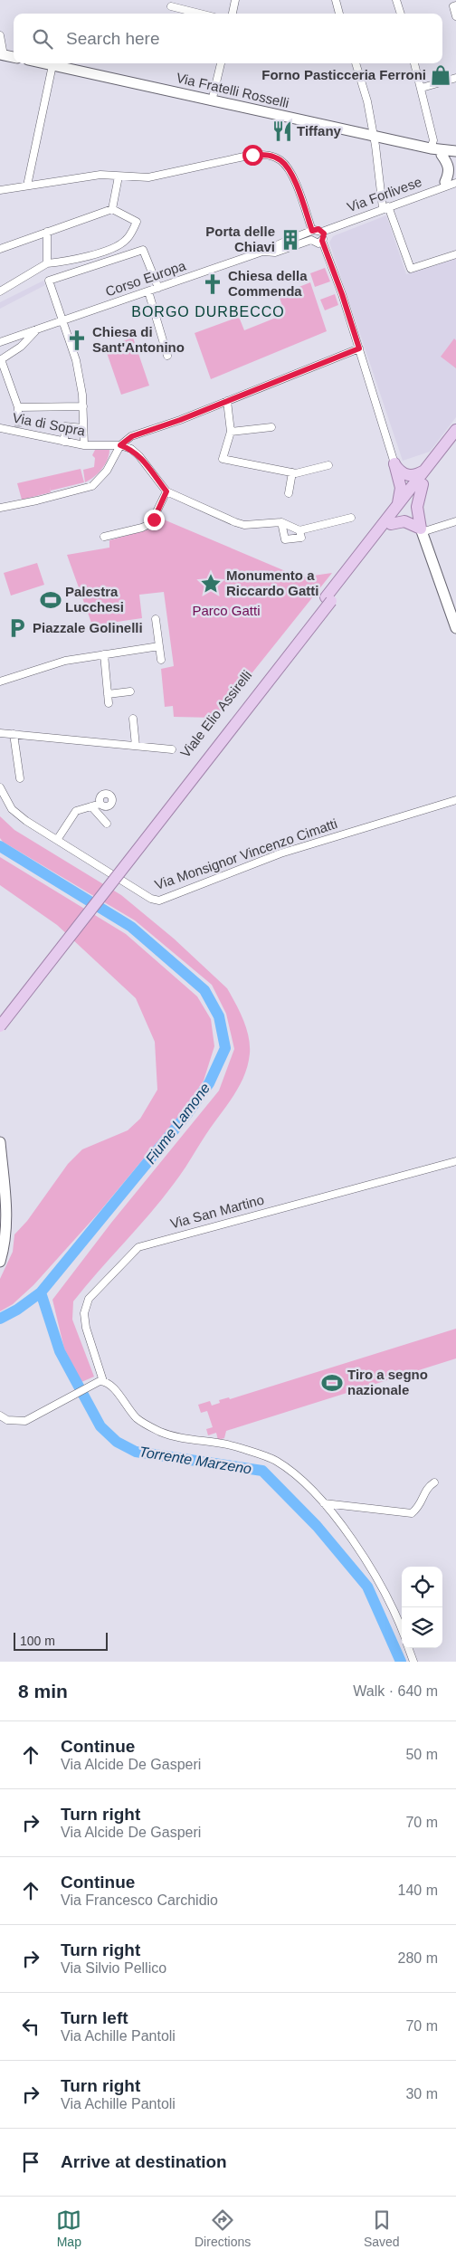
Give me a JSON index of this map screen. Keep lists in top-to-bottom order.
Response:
{
  "streets": {
    "main road": ["Via Fratelli Rosselli", "Viale Elio Assirelli"],
    "street": [
      "Via Forlivese",
      "Corso Europa",
      "Via di Sopra",
      "Via Monsignor Vincenzo Cimatti",
      "Via San Martino"
    ]
  },
  "crossings": [
    ["Via Forlivese", "Corso Europa"]
  ],
  "districts": ["BORGO DURBECCO"],
  "water": ["Fiume Lamone", "Torrente Marzeno"],
  "parks": ["Parco Gatti"],
  "places": {
    "shop": ["Forno Pasticceria Ferroni"],
    "restaurant": ["Tiffany"],
    "building": ["Porta delle Chiavi"],
    "church": ["Chiesa della Commenda", "Chiesa di Sant'Antonino"],
    "place": ["Monumento a Riccardo Gatti"],
    "sports": ["Palestra Lucchesi", "Tiro a segno nazionale"],
    "parking": ["Piazzale Golinelli"]
  },
  "scale_bar": "100 m",
  "page": {
    "search": "Search here",
    "scale": "100 m",
    "heading": ["8 min", "Walk · 640 m"],
    "list": [
      ["Continue", "Via Alcide De Gasperi", "50 m"],
      ["Turn right", "Via Alcide De Gasperi", "70 m"],
      ["Continue", "Via Francesco Carchidio", "140 m"],
      ["Turn right", "Via Silvio Pellico", "280 m"],
      ["Turn left", "Via Achille Pantoli", "70 m"],
      ["Turn right", "Via Achille Pantoli", "30 m"],
      "Arrive at destination"
    ],
    "nav": ["Map", "Directions", "Saved"]
  }
}
